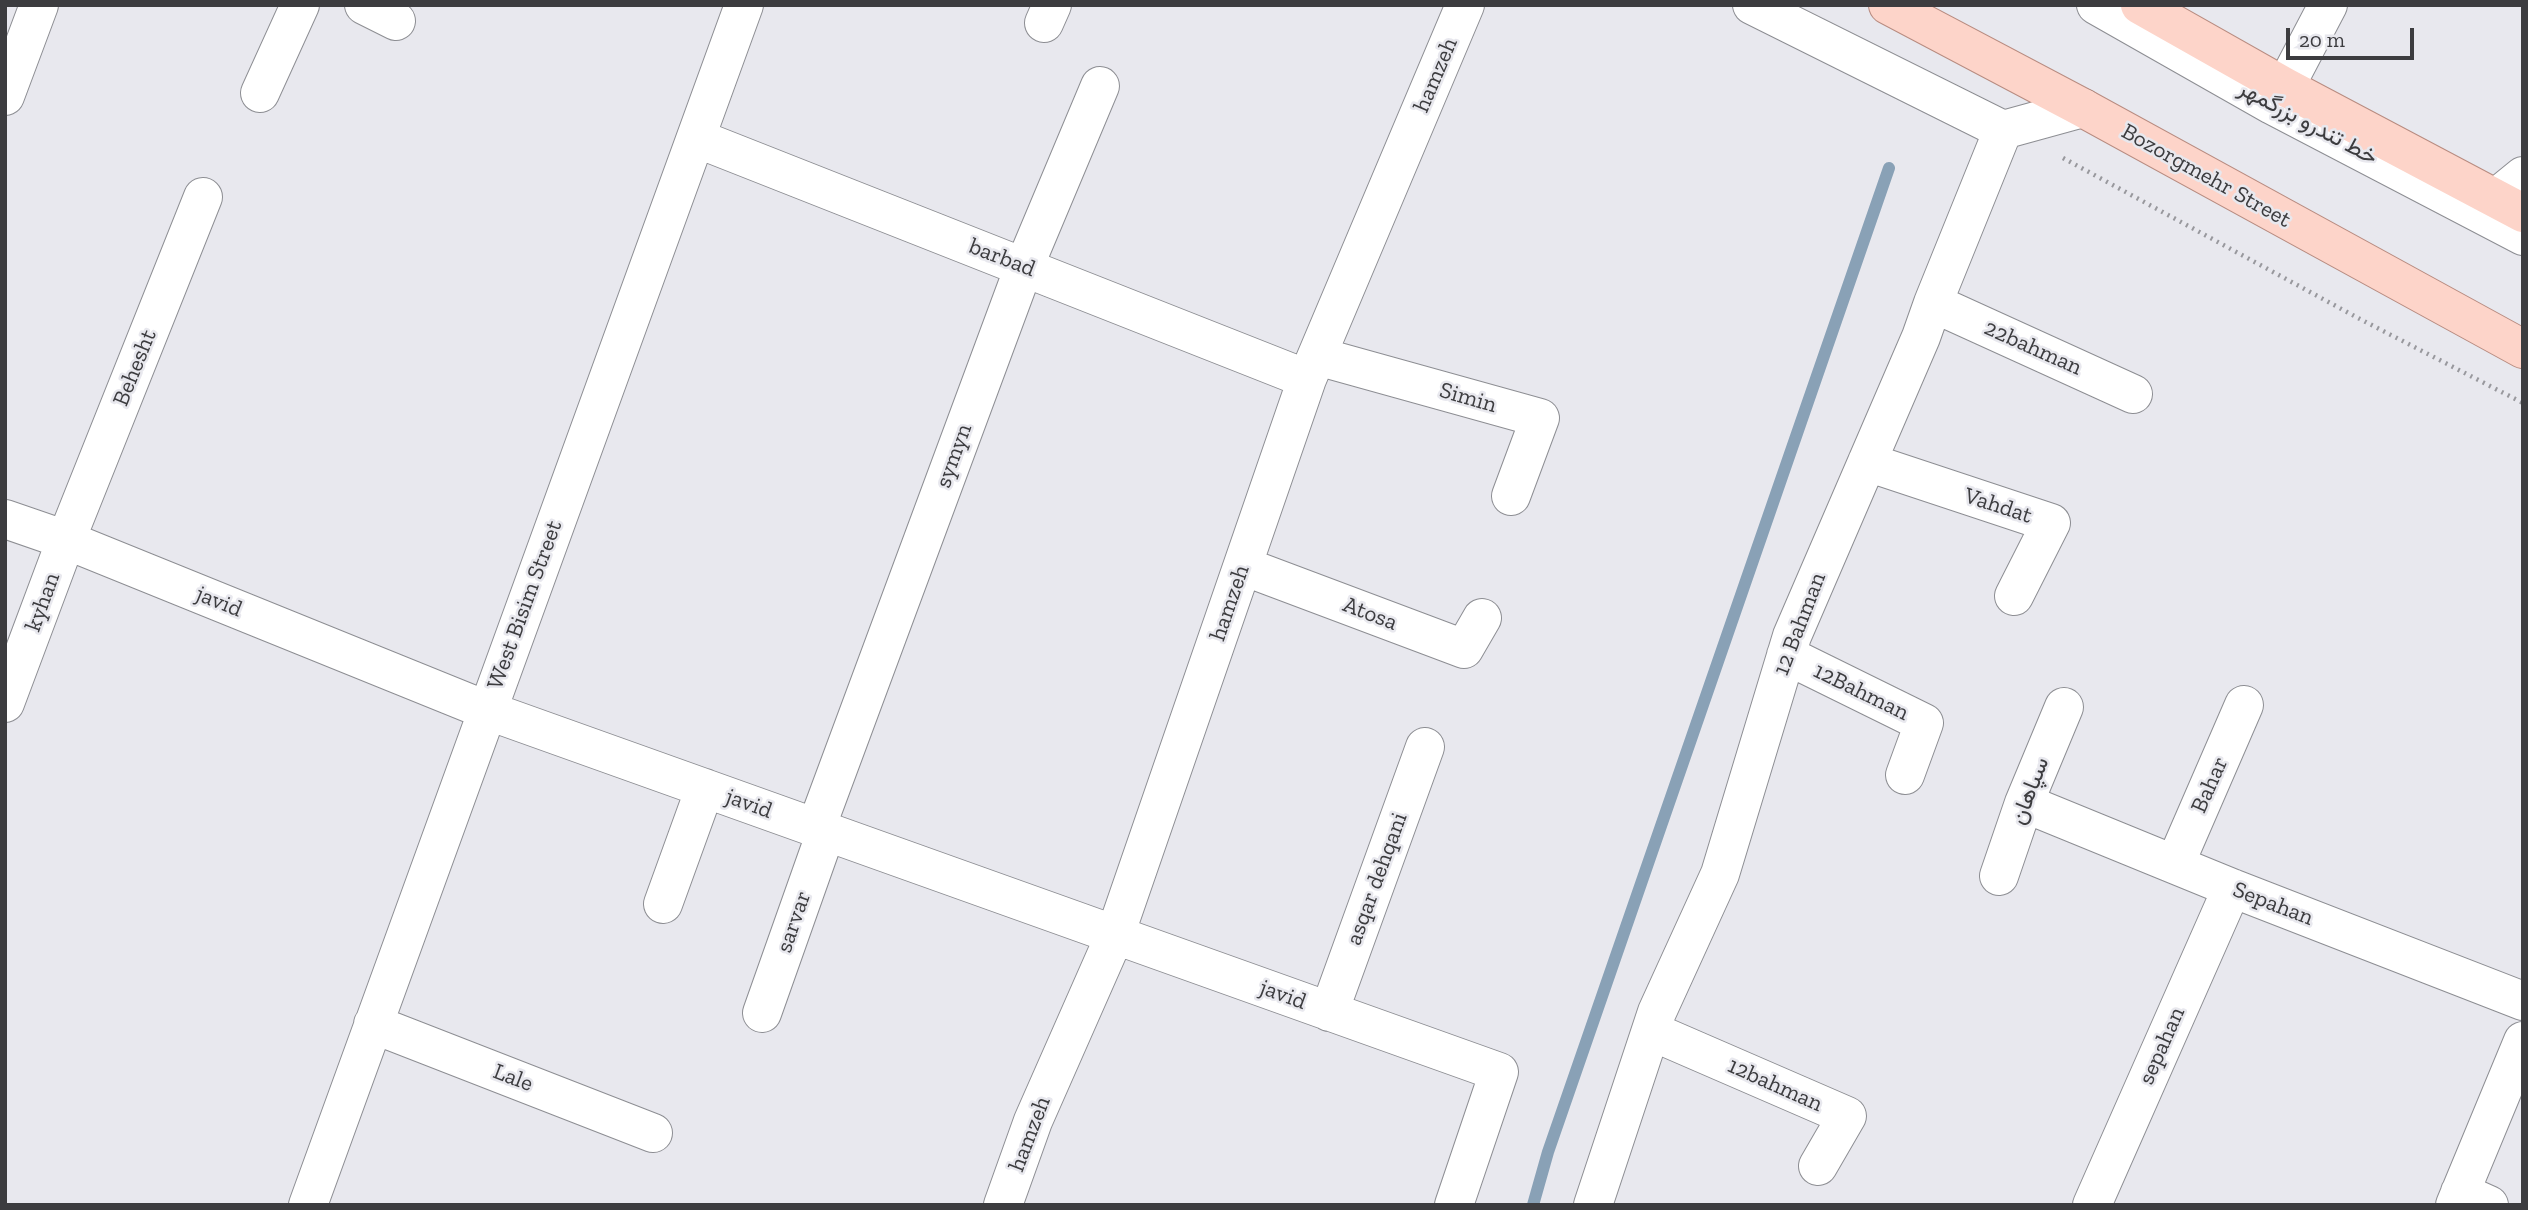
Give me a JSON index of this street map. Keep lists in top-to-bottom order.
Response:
{
  "streets": {
    "main road": ["Bozorgmehr Street"],
    "street": [
      "hamzeh",
      "خط تندرو بزرگمهر",
      "barbad",
      "22bahman",
      "Behesht",
      "Simin",
      "symyn",
      "Vahdat",
      "kyhan",
      "javid",
      "West Bisim Street",
      "Atosa",
      "12 Bahman",
      "12Bahman",
      "Bahar",
      "سپاهان",
      "asqar dehqani",
      "Sepahan",
      "sarvar",
      "sepahan",
      "Lale",
      "12bahman"
    ]
  },
  "crossings": [
    ["hamzeh", "barbad"],
    ["hamzeh", "Simin"],
    ["hamzeh", "javid"],
    ["hamzeh", "Atosa"],
    ["barbad", "Simin"],
    ["barbad", "symyn"],
    ["barbad", "West Bisim Street"],
    ["22bahman", "12 Bahman"],
    ["Behesht", "kyhan"],
    ["Behesht", "javid"],
    ["symyn", "javid"],
    ["symyn", "sarvar"],
    ["Vahdat", "12 Bahman"],
    ["kyhan", "javid"],
    ["javid", "West Bisim Street"],
    ["javid", "asqar dehqani"],
    ["javid", "sarvar"],
    ["West Bisim Street", "Lale"],
    ["12 Bahman", "12Bahman"],
    ["12 Bahman", "12bahman"],
    ["Bahar", "Sepahan"],
    ["سپاهان", "Sepahan"],
    ["Sepahan", "sepahan"]
  ],
  "scale_bar": "20 m"
}
